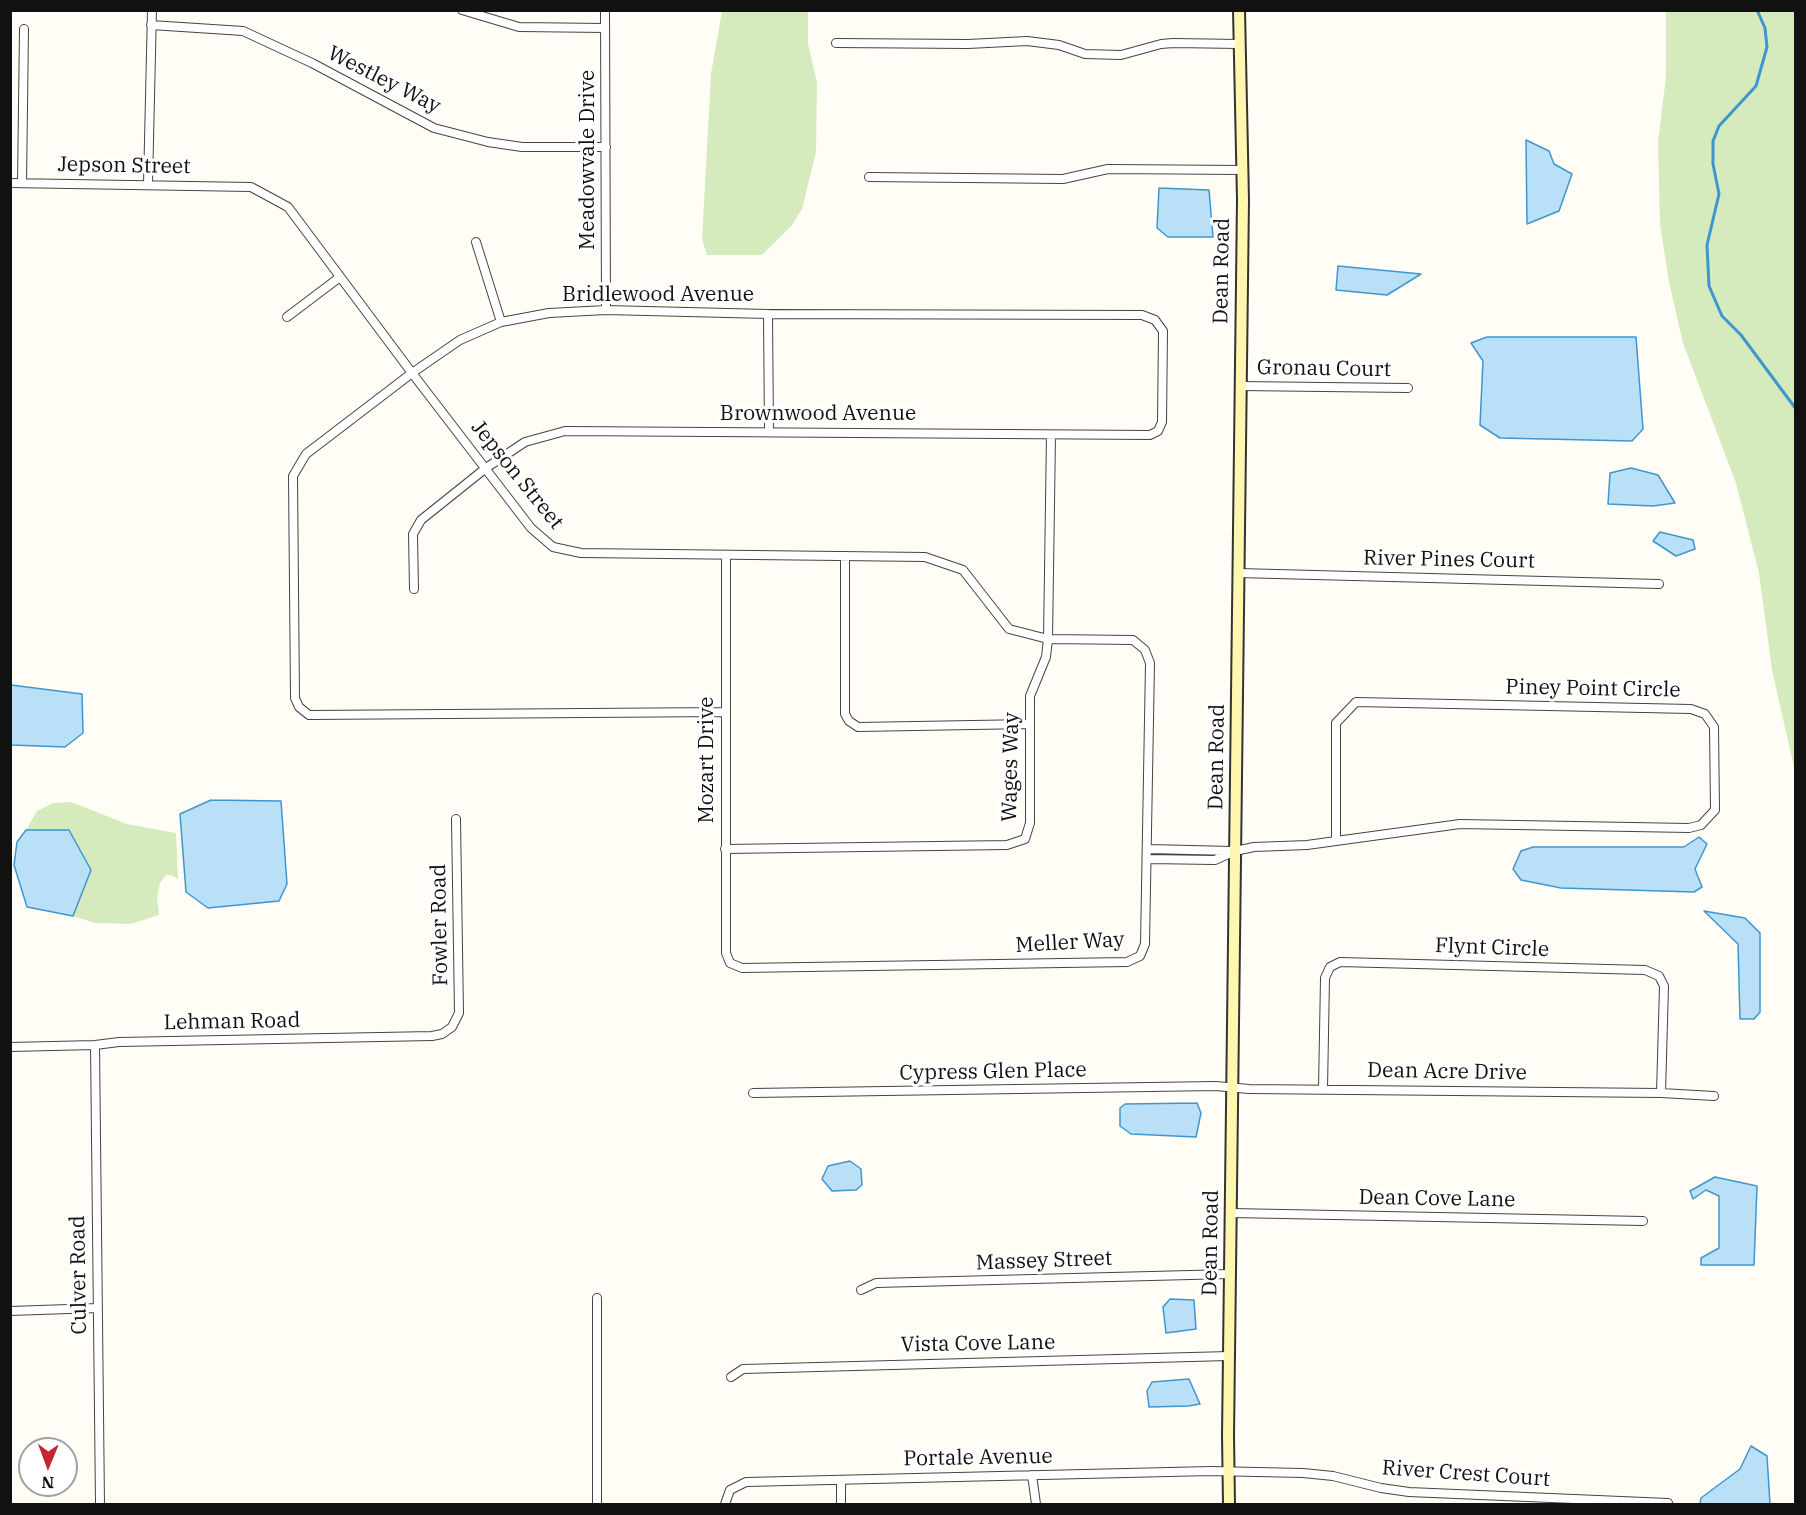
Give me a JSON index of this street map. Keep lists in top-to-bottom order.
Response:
{
  "streets": {
    "main road": ["Dean Road"],
    "street": [
      "Westley Way",
      "Meadowvale Drive",
      "Jepson Street",
      "Bridlewood Avenue",
      "Gronau Court",
      "Brownwood Avenue",
      "River Pines Court",
      "Piney Point Circle",
      "Mozart Drive",
      "Wages Way",
      "Fowler Road",
      "Meller Way",
      "Flynt Circle",
      "Lehman Road",
      "Cypress Glen Place",
      "Dean Acre Drive",
      "Dean Cove Lane",
      "Massey Street",
      "Culver Road",
      "Vista Cove Lane",
      "Portale Avenue",
      "River Crest Court"
    ]
  },
  "crossings": [
    ["Westley Way", "Meadowvale Drive"],
    ["Meadowvale Drive", "Bridlewood Avenue"],
    ["Jepson Street", "Bridlewood Avenue"],
    ["Jepson Street", "Brownwood Avenue"],
    ["Jepson Street", "Mozart Drive"],
    ["Jepson Street", "Wages Way"],
    ["Jepson Street", "Meller Way"],
    ["Dean Road", "Gronau Court"],
    ["Dean Road", "River Pines Court"],
    ["Dean Road", "Piney Point Circle"],
    ["Dean Road", "Cypress Glen Place"],
    ["Dean Road", "Dean Acre Drive"],
    ["Dean Road", "Dean Cove Lane"],
    ["Dean Road", "Massey Street"],
    ["Dean Road", "Vista Cove Lane"],
    ["Dean Road", "Portale Avenue"],
    ["Dean Road", "River Crest Court"],
    ["Bridlewood Avenue", "Brownwood Avenue"],
    ["Bridlewood Avenue", "Mozart Drive"],
    ["Brownwood Avenue", "Wages Way"],
    ["Mozart Drive", "Wages Way"],
    ["Mozart Drive", "Meller Way"],
    ["Fowler Road", "Lehman Road"],
    ["Flynt Circle", "Dean Acre Drive"],
    ["Lehman Road", "Culver Road"],
    ["Cypress Glen Place", "Dean Acre Drive"],
    ["Portale Avenue", "River Crest Court"]
  ],
  "north": "bottom"
}
